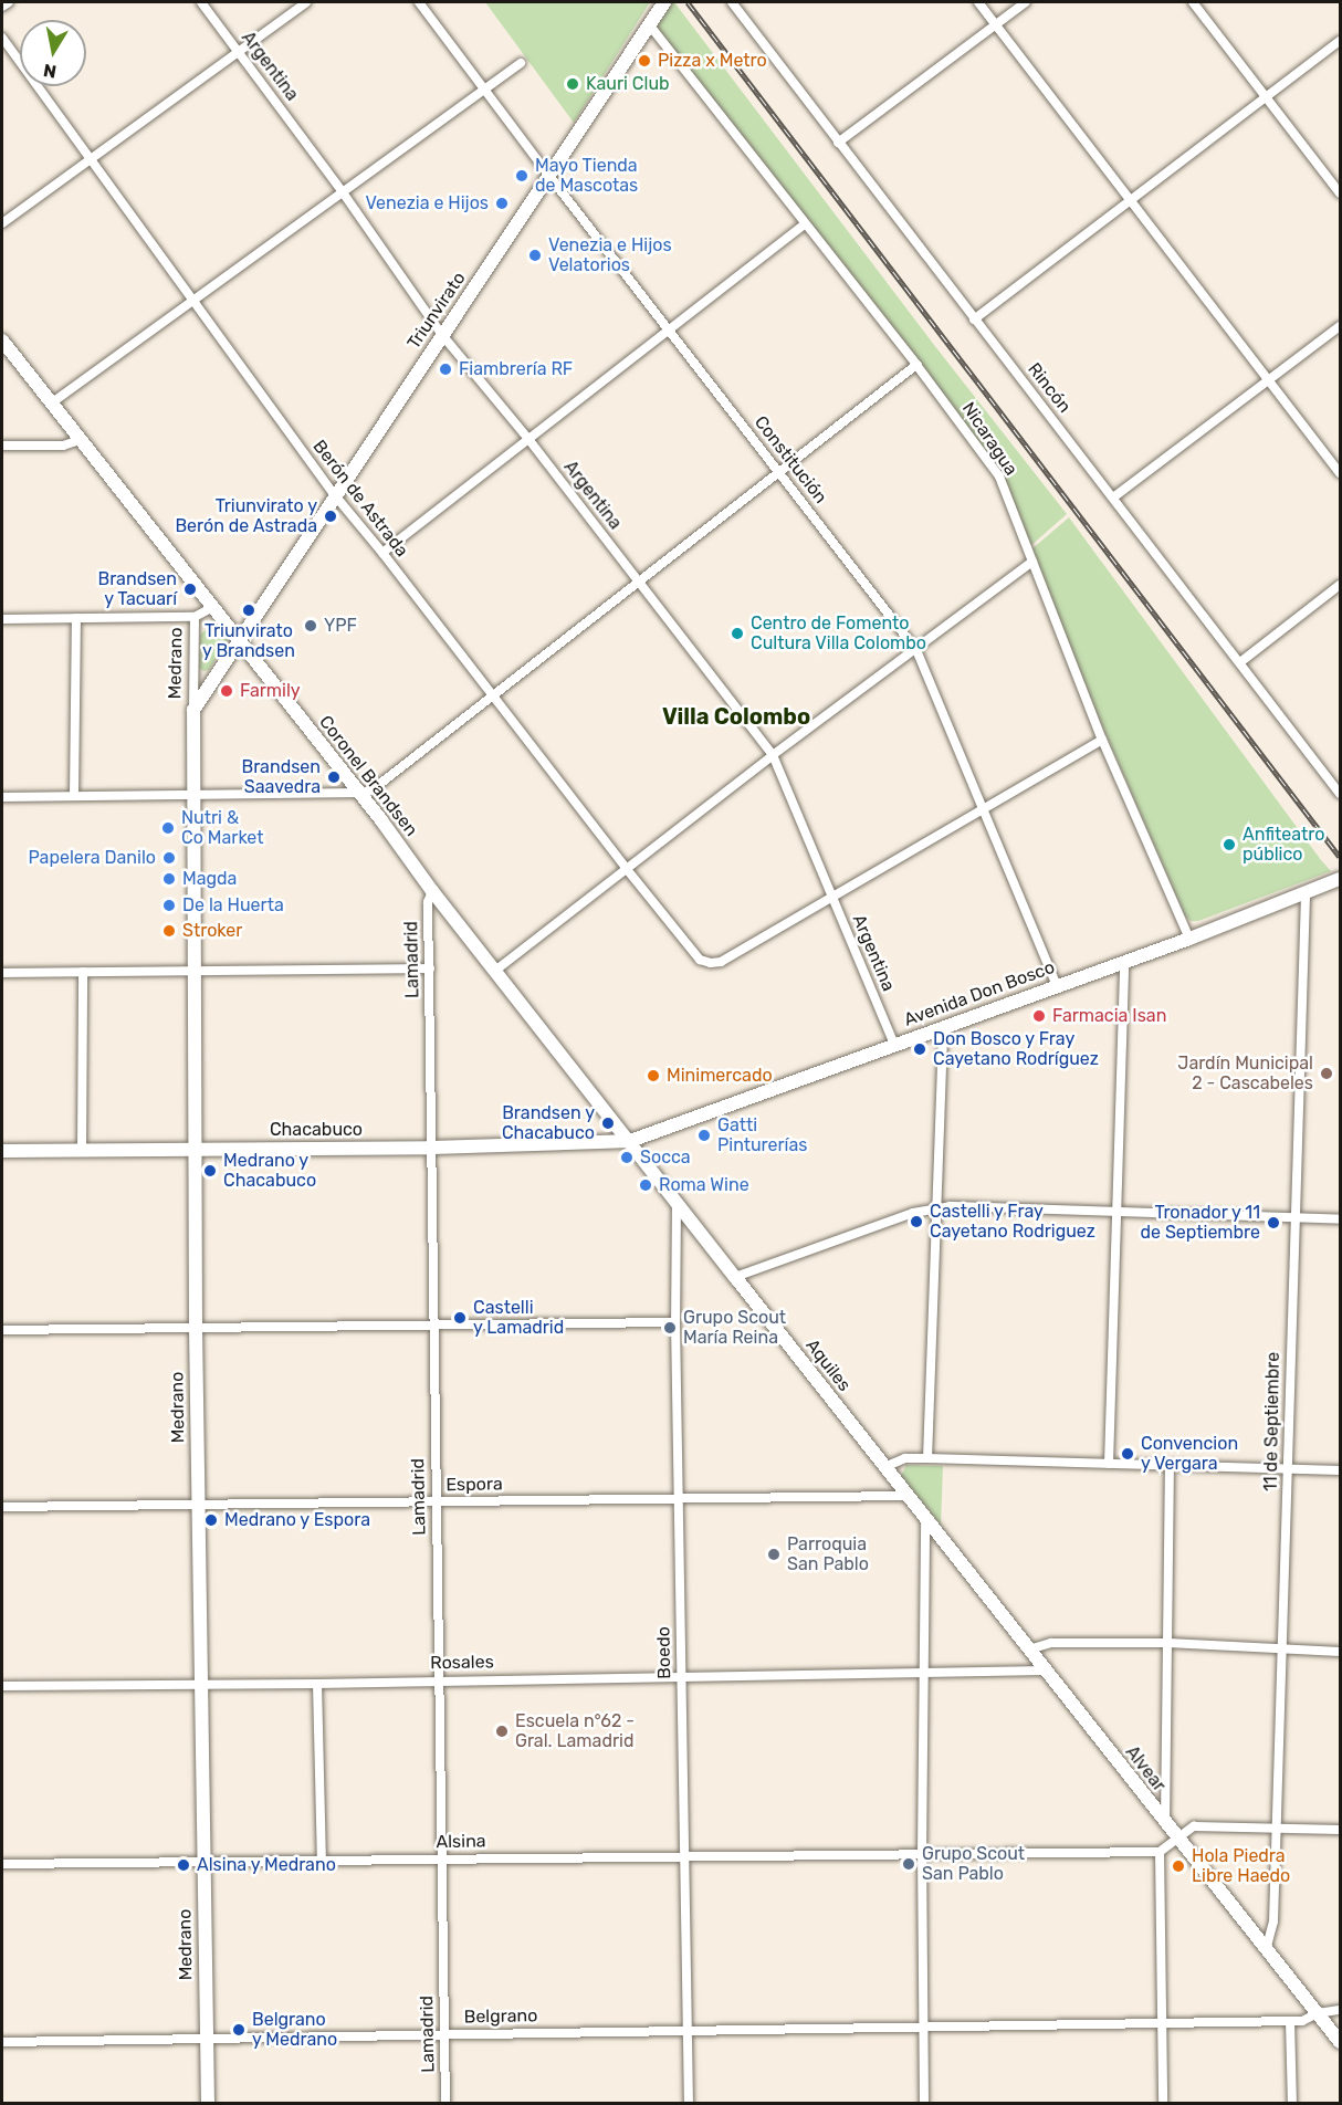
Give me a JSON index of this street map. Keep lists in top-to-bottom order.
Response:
{
  "streets": {
    "street": [
      "Argentina",
      "Triunvirato",
      "Rincón",
      "Nicaragua",
      "Constitución",
      "Berón de Astrada",
      "Medrano",
      "Coronel Brandsen",
      "Lamadrid",
      "Avenida Don Bosco",
      "Chacabuco",
      "Aquiles",
      "11 de Septiembre",
      "Espora",
      "Boedo",
      "Rosales",
      "Alvear",
      "Alsina",
      "Belgrano"
    ]
  },
  "crossings": [
    ["Argentina", "Triunvirato"],
    ["Argentina", "Berón de Astrada"],
    ["Argentina", "Avenida Don Bosco"],
    ["Triunvirato", "Nicaragua"],
    ["Triunvirato", "Constitución"],
    ["Triunvirato", "Berón de Astrada"],
    ["Triunvirato", "Medrano"],
    ["Triunvirato", "Coronel Brandsen"],
    ["Nicaragua", "Avenida Don Bosco"],
    ["Constitución", "Avenida Don Bosco"],
    ["Medrano", "Coronel Brandsen"],
    ["Medrano", "Chacabuco"],
    ["Medrano", "Espora"],
    ["Medrano", "Rosales"],
    ["Medrano", "Alsina"],
    ["Medrano", "Belgrano"],
    ["Coronel Brandsen", "Lamadrid"],
    ["Coronel Brandsen", "Avenida Don Bosco"],
    ["Coronel Brandsen", "Chacabuco"],
    ["Coronel Brandsen", "Aquiles"],
    ["Lamadrid", "Chacabuco"],
    ["Lamadrid", "Espora"],
    ["Lamadrid", "Rosales"],
    ["Lamadrid", "Alsina"],
    ["Lamadrid", "Belgrano"],
    ["Avenida Don Bosco", "Chacabuco"],
    ["Avenida Don Bosco", "Aquiles"],
    ["Avenida Don Bosco", "11 de Septiembre"],
    ["Chacabuco", "Aquiles"],
    ["Aquiles", "Espora"],
    ["Aquiles", "Boedo"],
    ["Aquiles", "Alvear"],
    ["11 de Septiembre", "Alvear"],
    ["Espora", "Boedo"],
    ["Boedo", "Rosales"],
    ["Boedo", "Alsina"],
    ["Boedo", "Belgrano"],
    ["Rosales", "Alvear"],
    ["Alvear", "Belgrano"]
  ],
  "districts": ["Villa Colombo"],
  "places": [
    "Pizza x Metro",
    "Kauri Club",
    "Mayo Tienda de Mascotas",
    "Venezia e Hijos",
    "Venezia e Hijos Velatorios",
    "Fiambrería RF",
    "Triunvirato y Berón de Astrada",
    "Brandsen y Tacuarí",
    "Triunvirato y Brandsen",
    "YPF",
    "Centro de Fomento Cultura Villa Colombo",
    "Farmily",
    "Brandsen Saavedra",
    "Nutri & Co Market",
    "Anfiteatro público",
    "Papelera Danilo",
    "Magda",
    "De la Huerta",
    "Stroker",
    "Farmacia Isan",
    "Don Bosco y Fray Cayetano Rodríguez",
    "Jardín Municipal 2 - Cascabeles",
    "Minimercado",
    "Brandsen y Chacabuco",
    "Gatti Pinturerías",
    "Socca",
    "Medrano y Chacabuco",
    "Roma Wine",
    "Castelli y Fray Cayetano Rodriguez",
    "Tronador y 11 de Septiembre",
    "Castelli y Lamadrid",
    "Grupo Scout María Reina",
    "Convencion y Vergara",
    "Medrano y Espora",
    "Parroquia San Pablo",
    "Escuela n°62 - Gral. Lamadrid",
    "Grupo Scout San Pablo",
    "Alsina y Medrano",
    "Hola Piedra Libre Haedo",
    "Belgrano y Medrano"
  ],
  "north": "bottom"
}
